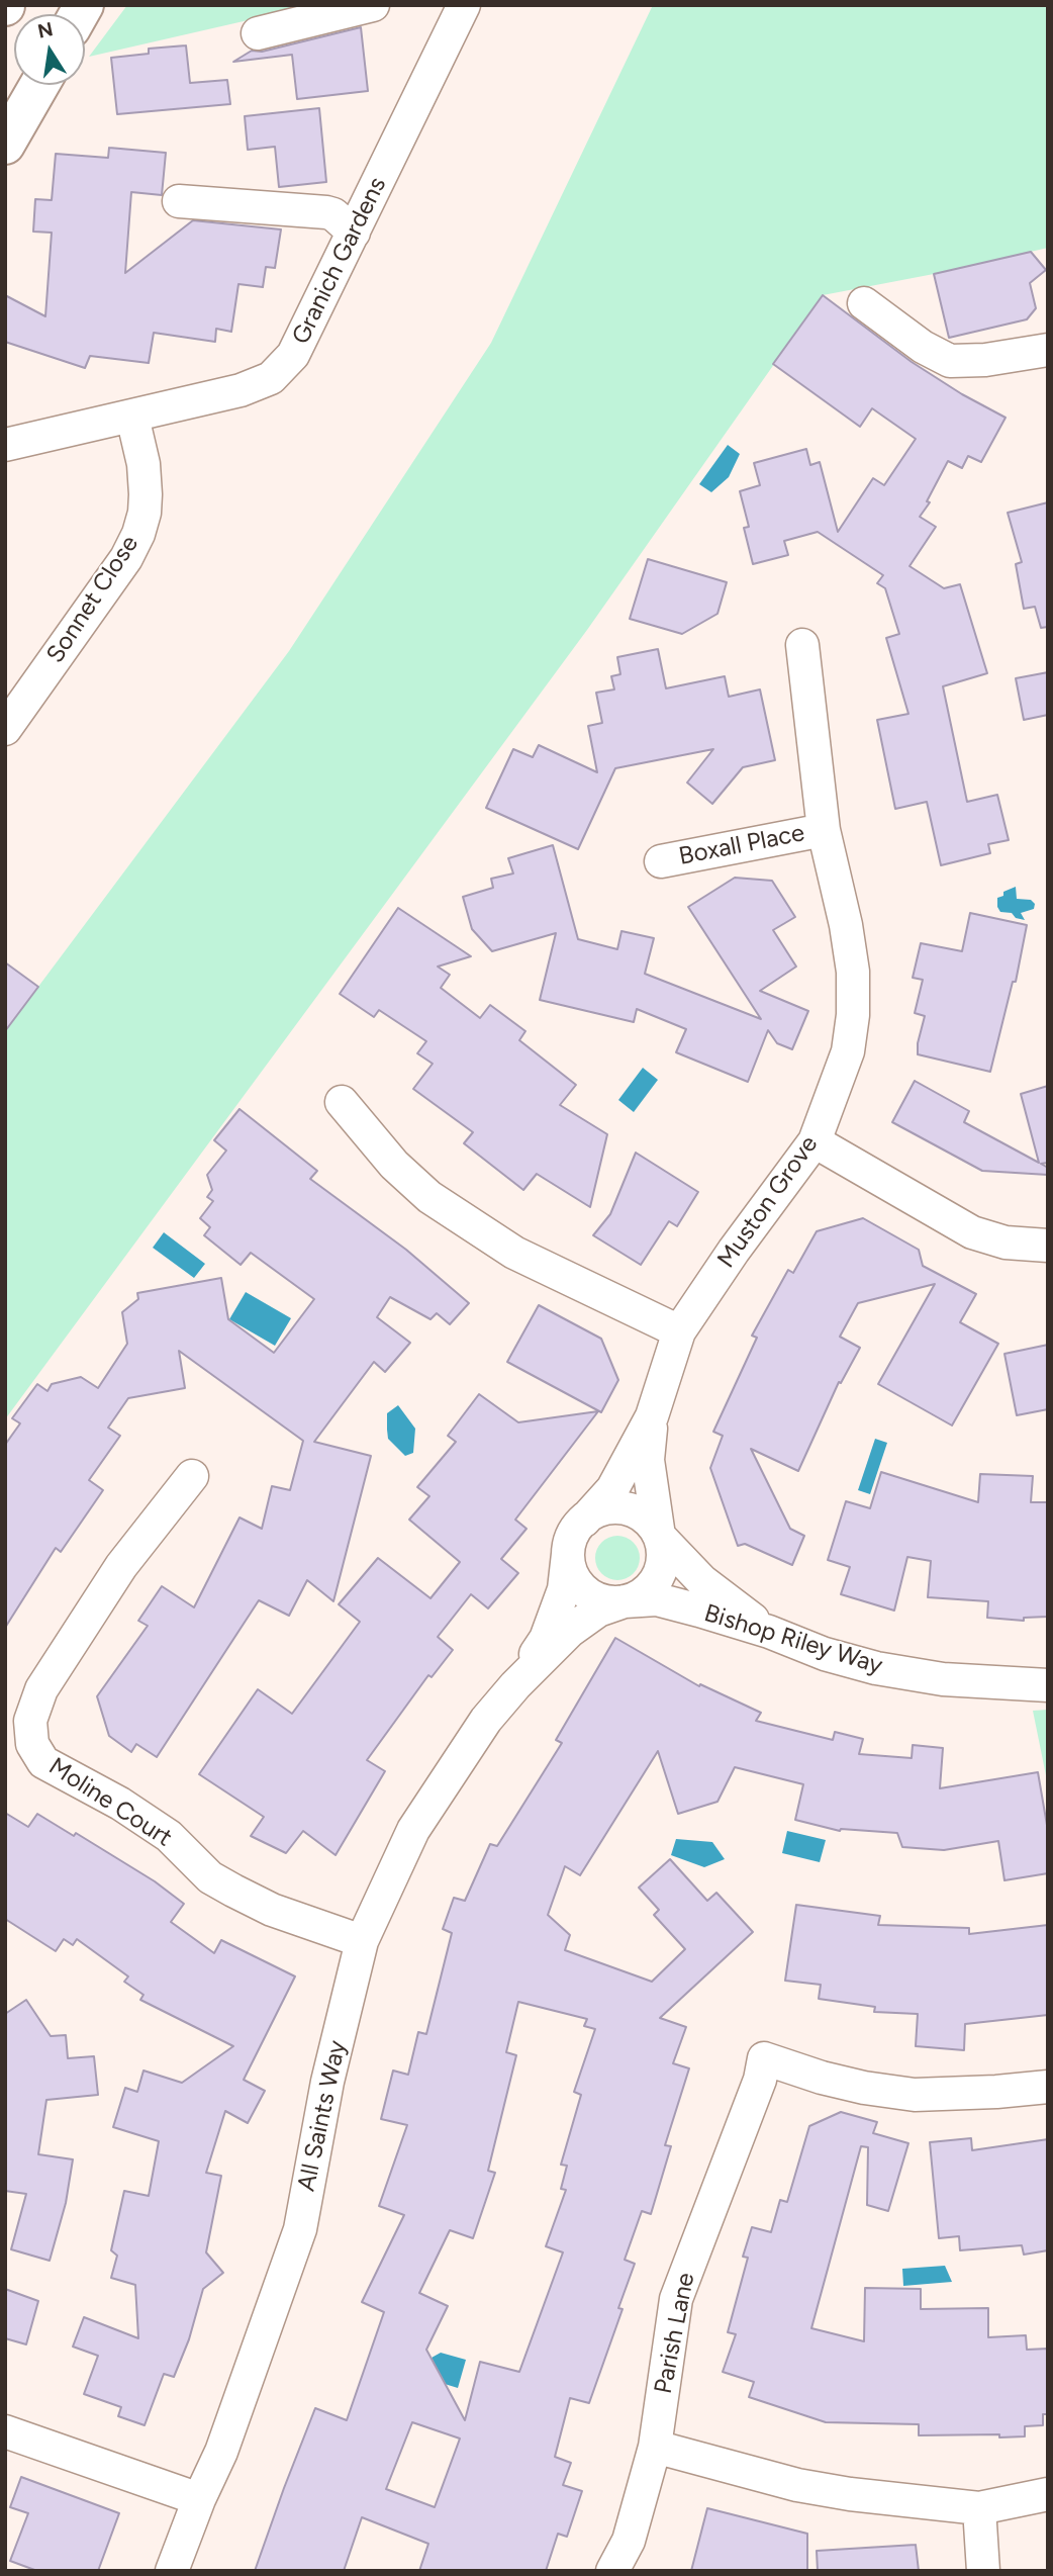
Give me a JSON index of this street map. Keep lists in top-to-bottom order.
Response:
{
  "streets": {
    "street": [
      "Granich Gardens",
      "Sonnet Close",
      "Boxall Place",
      "Muston Grove",
      "Bishop Riley Way",
      "Moline Court",
      "All Saints Way",
      "Parish Lane"
    ]
  },
  "crossings": [
    ["Granich Gardens", "Sonnet Close"],
    ["Boxall Place", "Muston Grove"],
    ["Moline Court", "All Saints Way"]
  ],
  "north": "top"
}
